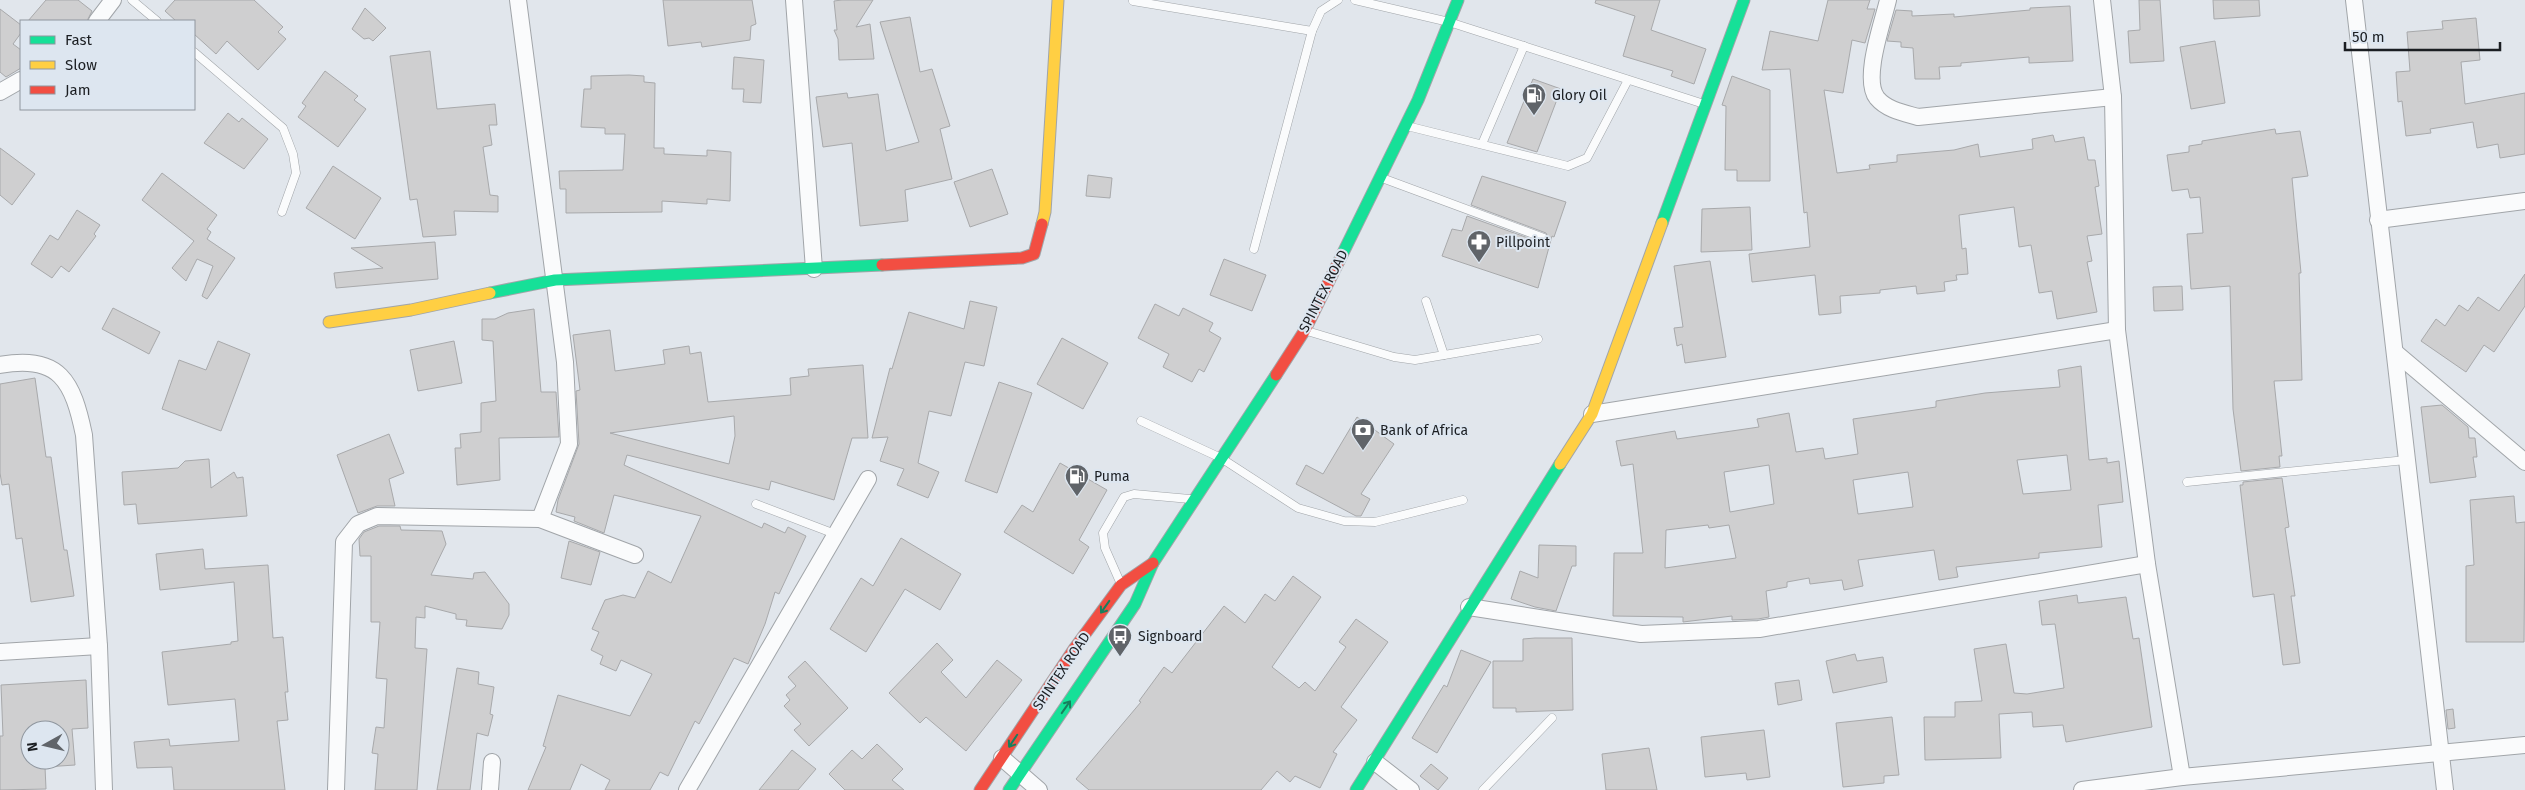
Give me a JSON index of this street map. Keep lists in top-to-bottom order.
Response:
{
  "streets": {
    "street": ["SPINTEX ROAD"]
  },
  "places": {
    "fuel station": ["Glory Oil", "Puma"],
    "pharmacy": ["Pillpoint"],
    "bank": ["Bank of Africa"],
    "bus stop": ["Signboard"]
  },
  "legend": ["Fast", "Slow", "Jam"],
  "scale_bar": "50 m",
  "north": "left"
}
